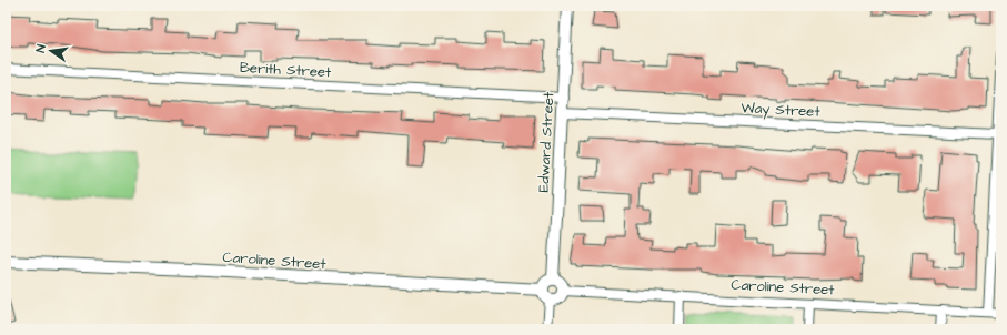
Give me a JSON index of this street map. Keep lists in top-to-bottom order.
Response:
{
  "streets": {
    "street": [
      "Berith Street",
      "Way Street",
      "Edward Street",
      "Caroline Street"
    ]
  },
  "crossings": [
    ["Berith Street", "Edward Street"],
    ["Way Street", "Edward Street"],
    ["Edward Street", "Caroline Street"]
  ],
  "north": "left"
}
